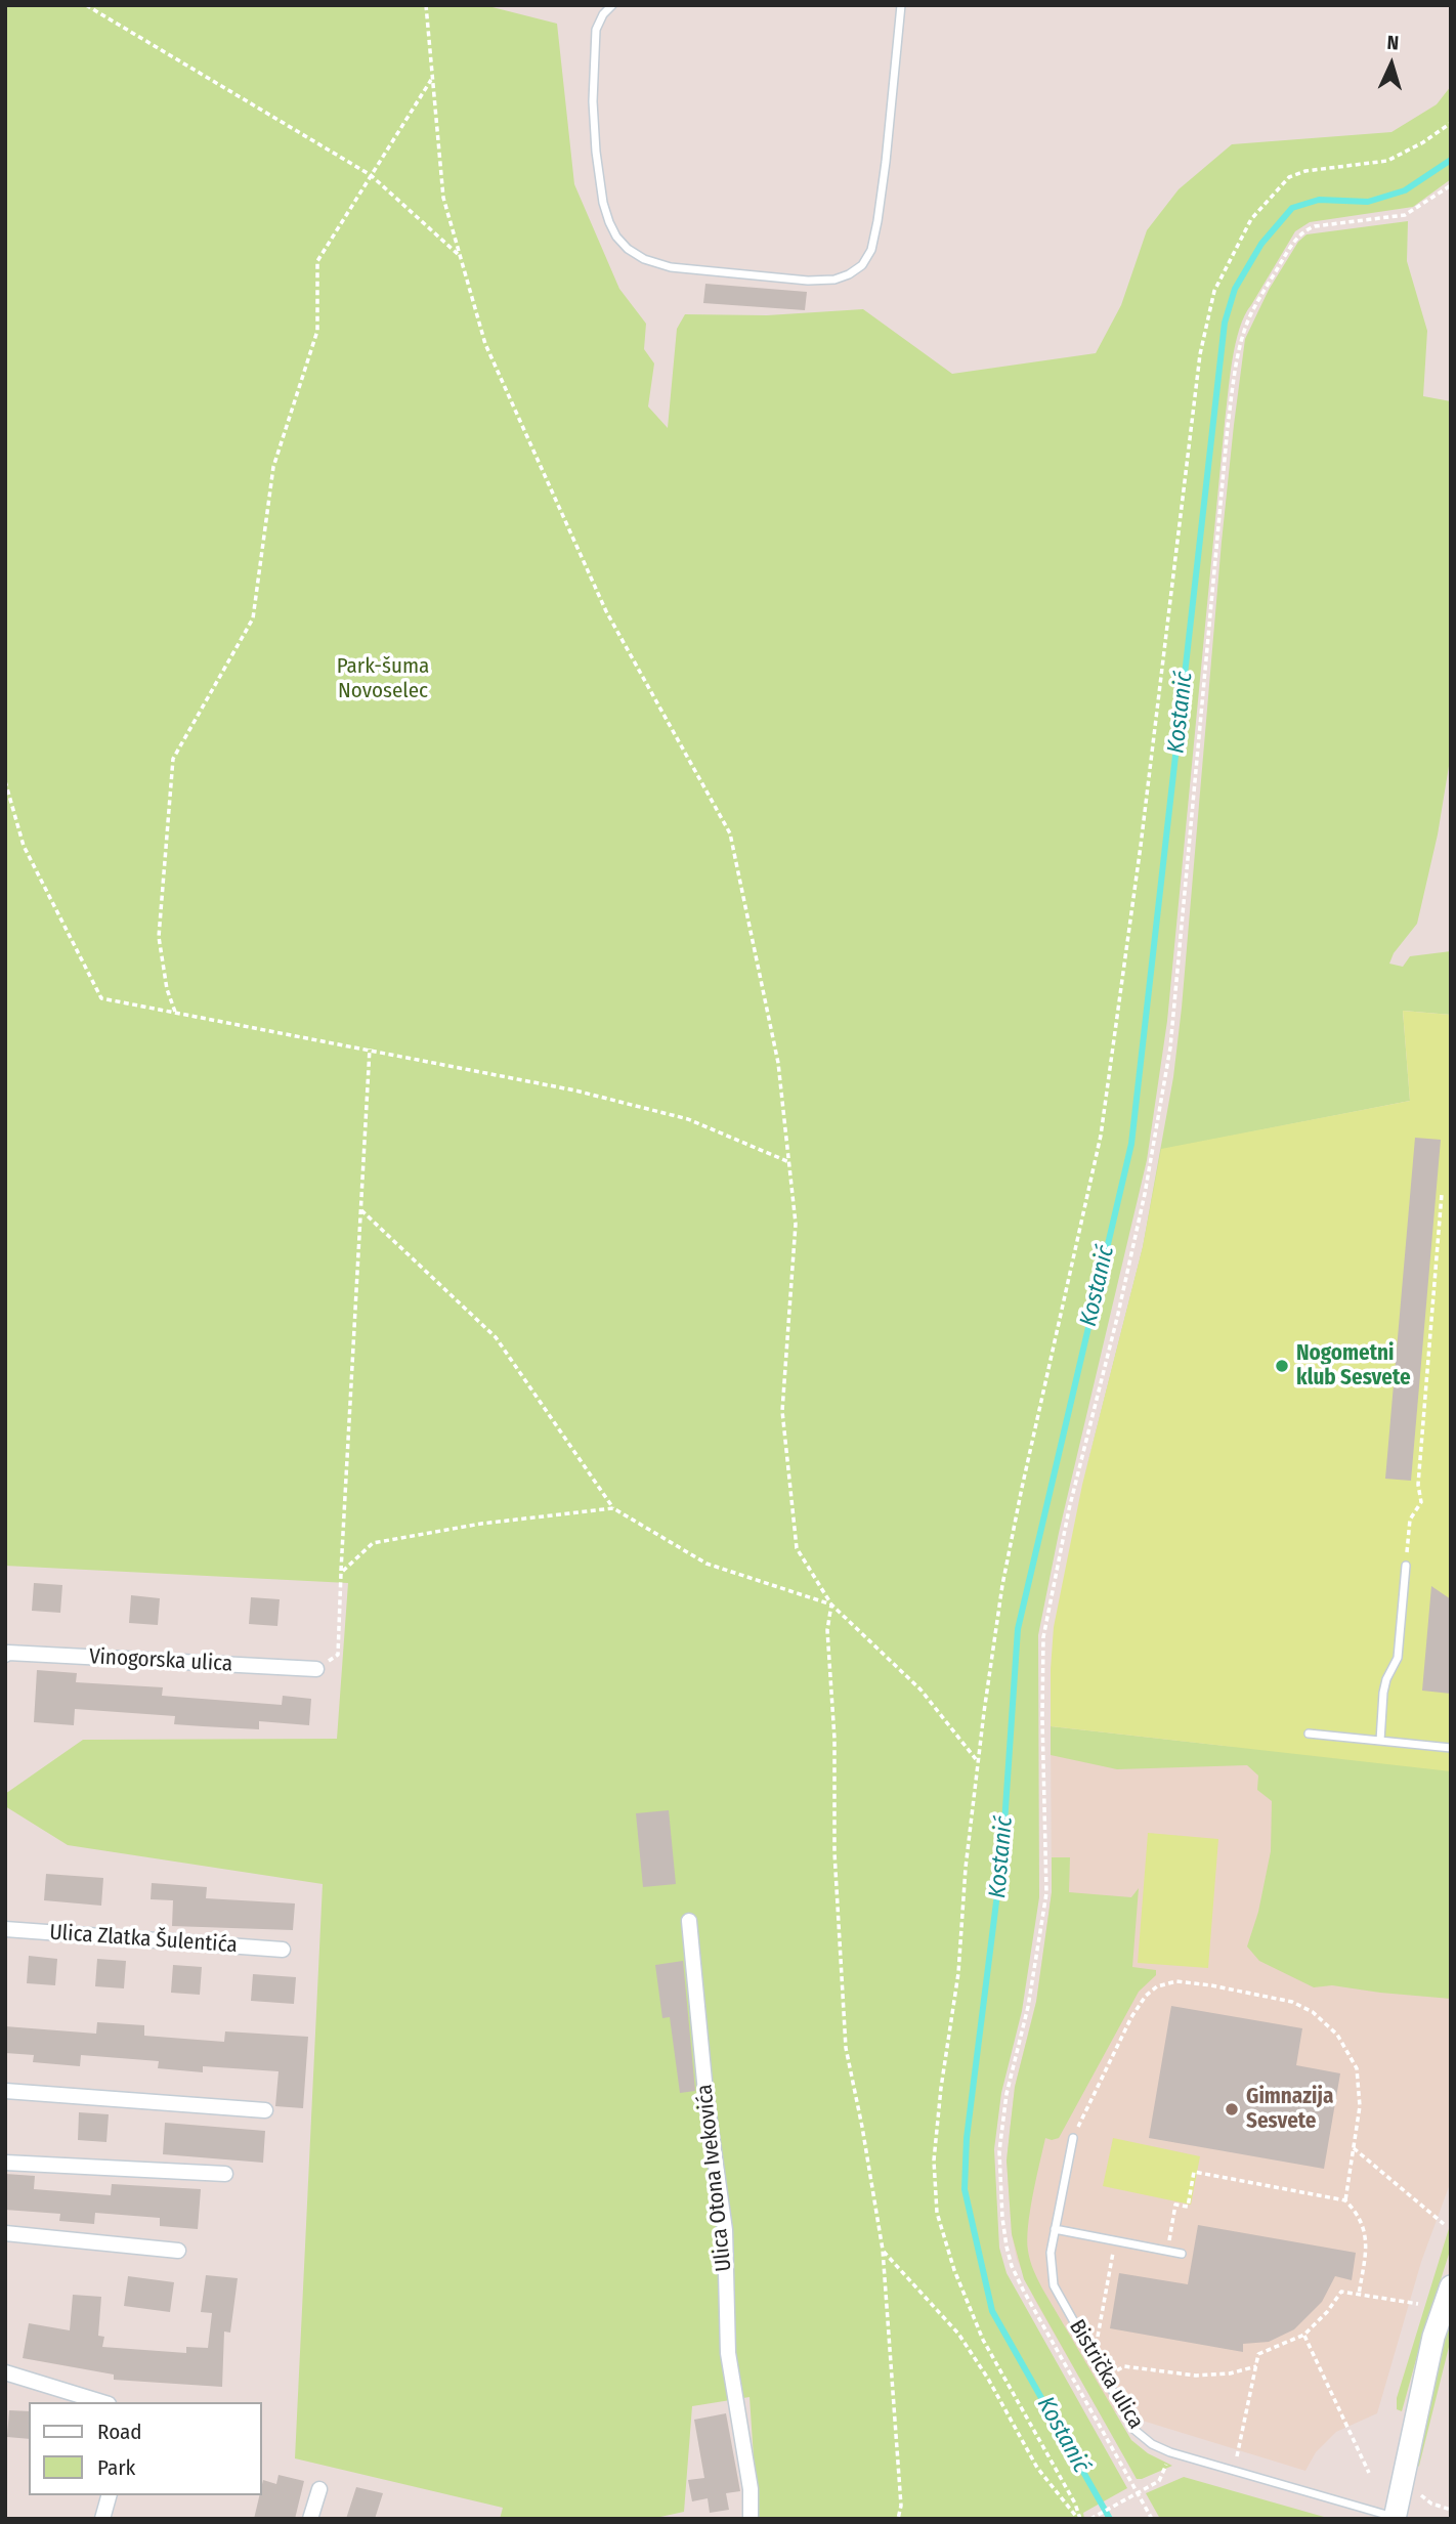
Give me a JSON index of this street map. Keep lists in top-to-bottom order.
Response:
{
  "streets": {
    "main road": ["Bistrička ulica"],
    "street": ["Vinogorska ulica", "Ulica Zlatka Šulentića", "Ulica Otona Ivekovića"]
  },
  "water": ["Kostanić"],
  "parks": ["Park-šuma Novoselec"],
  "places": ["Nogometni klub Sesvete", "Gimnazija Sesvete"],
  "legend": ["Road", "Park"],
  "north": "top"
}
